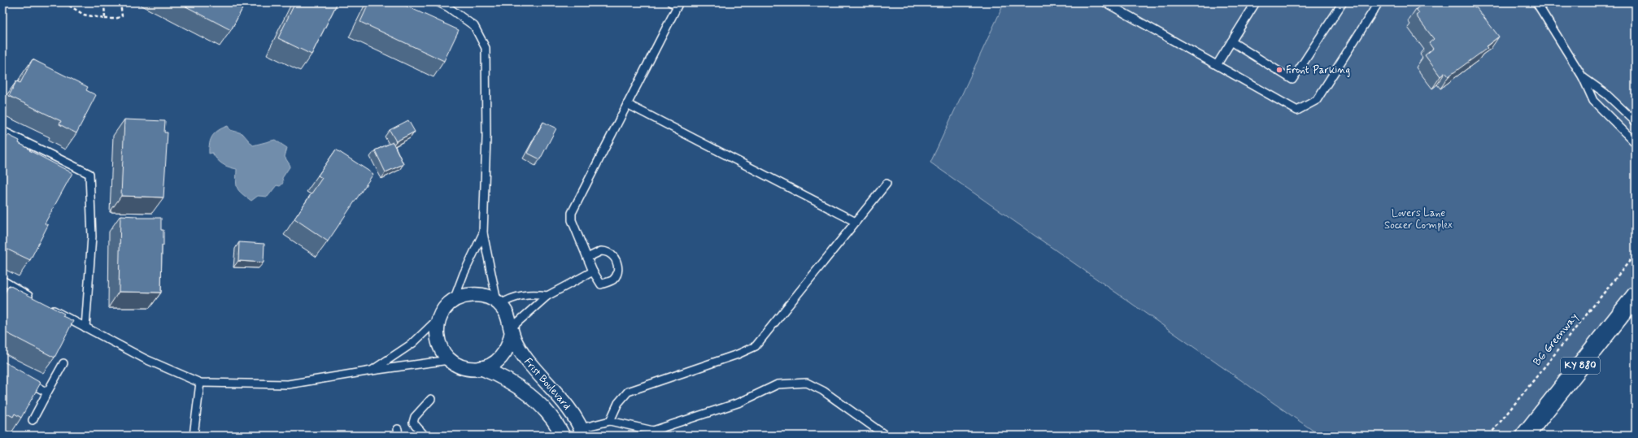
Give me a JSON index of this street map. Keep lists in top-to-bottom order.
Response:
{
  "streets": {
    "main road": ["KY 880"],
    "street": ["Frist Boulevard"],
    "path": ["BG Greenway"]
  },
  "parks": ["Lovers Lane Soccer Complex"],
  "places": ["Front Parking"]
}
